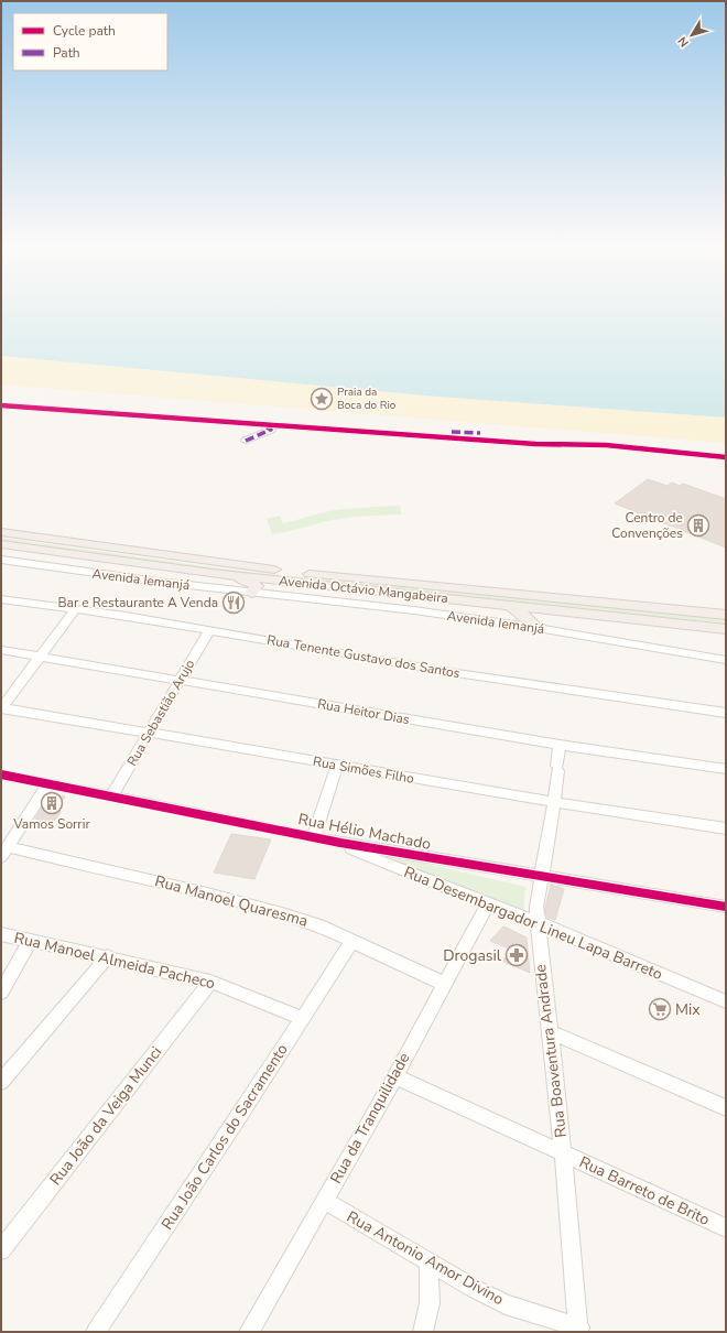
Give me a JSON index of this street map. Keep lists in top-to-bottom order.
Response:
{
  "streets": {
    "main road": ["Avenida Octávio Mangabeira"],
    "street": [
      "Avenida Iemanjá",
      "Rua Tenente Gustavo dos Santos",
      "Rua Heitor Dias",
      "Rua Sebastião Arujo",
      "Rua Simões Filho",
      "Rua Hélio Machado",
      "Rua Manoel Quaresma",
      "Rua Desembargador Lineu Lapa Barreto",
      "Rua Manoel Almeida Pacheco",
      "Rua Boaventura Andrade",
      "Rua João da Veiga Munci",
      "Rua da Tranquilidade",
      "Rua João Carlos do Sacramento",
      "Rua Barreto de Brito",
      "Rua Antonio Amor Divino"
    ]
  },
  "crossings": [
    ["Rua Tenente Gustavo dos Santos", "Rua Sebastião Arujo"],
    ["Rua Heitor Dias", "Rua Sebastião Arujo"],
    ["Rua Heitor Dias", "Rua Boaventura Andrade"],
    ["Rua Sebastião Arujo", "Rua Simões Filho"],
    ["Rua Sebastião Arujo", "Rua Hélio Machado"],
    ["Rua Simões Filho", "Rua Boaventura Andrade"],
    ["Rua Hélio Machado", "Rua Desembargador Lineu Lapa Barreto"],
    ["Rua Hélio Machado", "Rua Boaventura Andrade"],
    ["Rua Manoel Quaresma", "Rua da Tranquilidade"],
    ["Rua Manoel Quaresma", "Rua João Carlos do Sacramento"],
    ["Rua Desembargador Lineu Lapa Barreto", "Rua Boaventura Andrade"],
    ["Rua Desembargador Lineu Lapa Barreto", "Rua da Tranquilidade"],
    ["Rua Manoel Almeida Pacheco", "Rua João da Veiga Munci"],
    ["Rua Manoel Almeida Pacheco", "Rua João Carlos do Sacramento"],
    ["Rua Boaventura Andrade", "Rua Barreto de Brito"],
    ["Rua Boaventura Andrade", "Rua Antonio Amor Divino"],
    ["Rua da Tranquilidade", "Rua Barreto de Brito"],
    ["Rua da Tranquilidade", "Rua Antonio Amor Divino"]
  ],
  "places": {
    "place": ["Praia da Boca do Rio"],
    "building": ["Centro de Convenções", "Vamos Sorrir"],
    "restaurant": ["Bar e Restaurante A Venda"],
    "pharmacy": ["Drogasil"],
    "supermarket": ["Mix"]
  },
  "legend": ["Cycle path", "Path"],
  "north": "bottom left"
}
